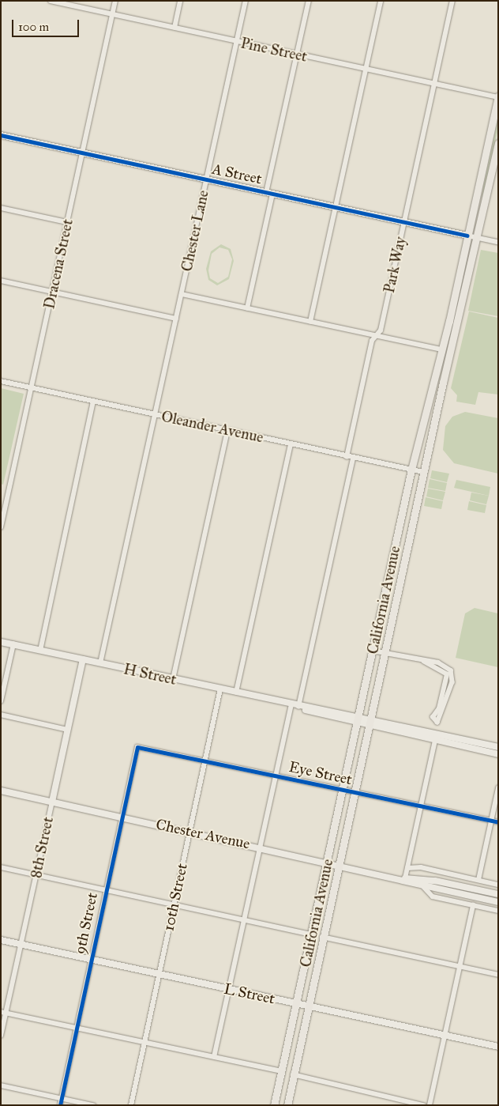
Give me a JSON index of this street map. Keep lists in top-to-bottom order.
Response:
{
  "streets": {
    "main road": ["California Avenue"],
    "street": [
      "Pine Street",
      "A Street",
      "Chester Lane",
      "Dracena Street",
      "Park Way",
      "Oleander Avenue",
      "H Street",
      "Eye Street",
      "Chester Avenue",
      "8th Street",
      "10th Street",
      "9th Street",
      "L Street"
    ]
  },
  "crossings": [
    ["Pine Street", "Chester Lane"],
    ["Pine Street", "Dracena Street"],
    ["Pine Street", "Park Way"],
    ["Pine Street", "California Avenue"],
    ["A Street", "Chester Lane"],
    ["A Street", "Dracena Street"],
    ["A Street", "Park Way"],
    ["A Street", "California Avenue"],
    ["Chester Lane", "Oleander Avenue"],
    ["Chester Lane", "H Street"],
    ["Dracena Street", "Oleander Avenue"],
    ["Park Way", "Oleander Avenue"],
    ["Oleander Avenue", "California Avenue"],
    ["California Avenue", "H Street"],
    ["California Avenue", "Eye Street"],
    ["California Avenue", "Chester Avenue"],
    ["California Avenue", "L Street"],
    ["H Street", "8th Street"],
    ["H Street", "10th Street"],
    ["Eye Street", "10th Street"],
    ["Eye Street", "9th Street"],
    ["Chester Avenue", "8th Street"],
    ["Chester Avenue", "10th Street"],
    ["Chester Avenue", "9th Street"],
    ["8th Street", "L Street"],
    ["10th Street", "L Street"],
    ["9th Street", "L Street"]
  ],
  "scale_bar": "100 m"
}
